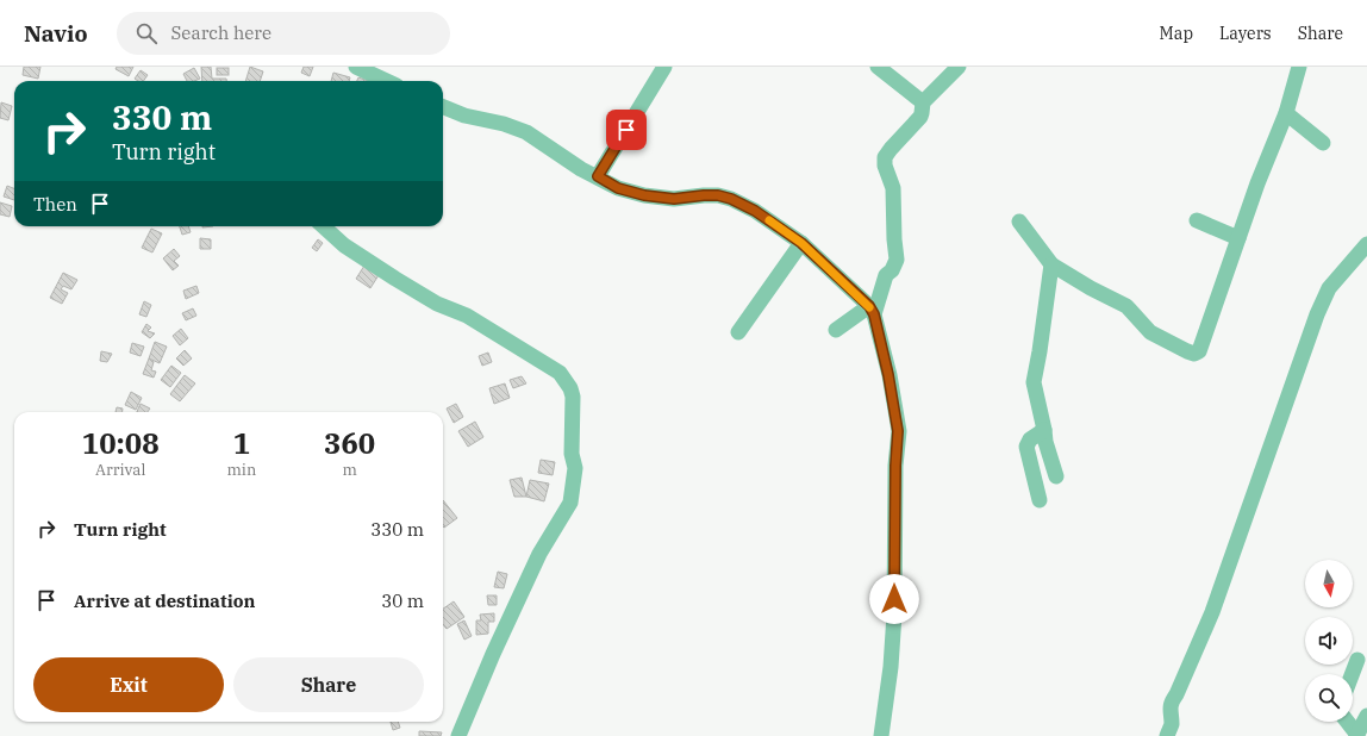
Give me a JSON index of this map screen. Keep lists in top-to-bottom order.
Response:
{
  "north": "bottom",
  "page": {
    "header": "Navio",
    "search": "Search here",
    "nav": ["Map", "Layers", "Share"],
    "turn": ["330 m", "Turn right"],
    "then": "Then",
    "eta": [
      "10:08",
      "Arrival",
      "1",
      "min",
      "360",
      "m"
    ],
    "list": [
      {
        "name": "Turn right",
        "value": "330 m"
      },
      {
        "name": "Arrive at destination",
        "value": "30 m"
      }
    ],
    "buttons": ["Exit", "Share"]
  }
}
